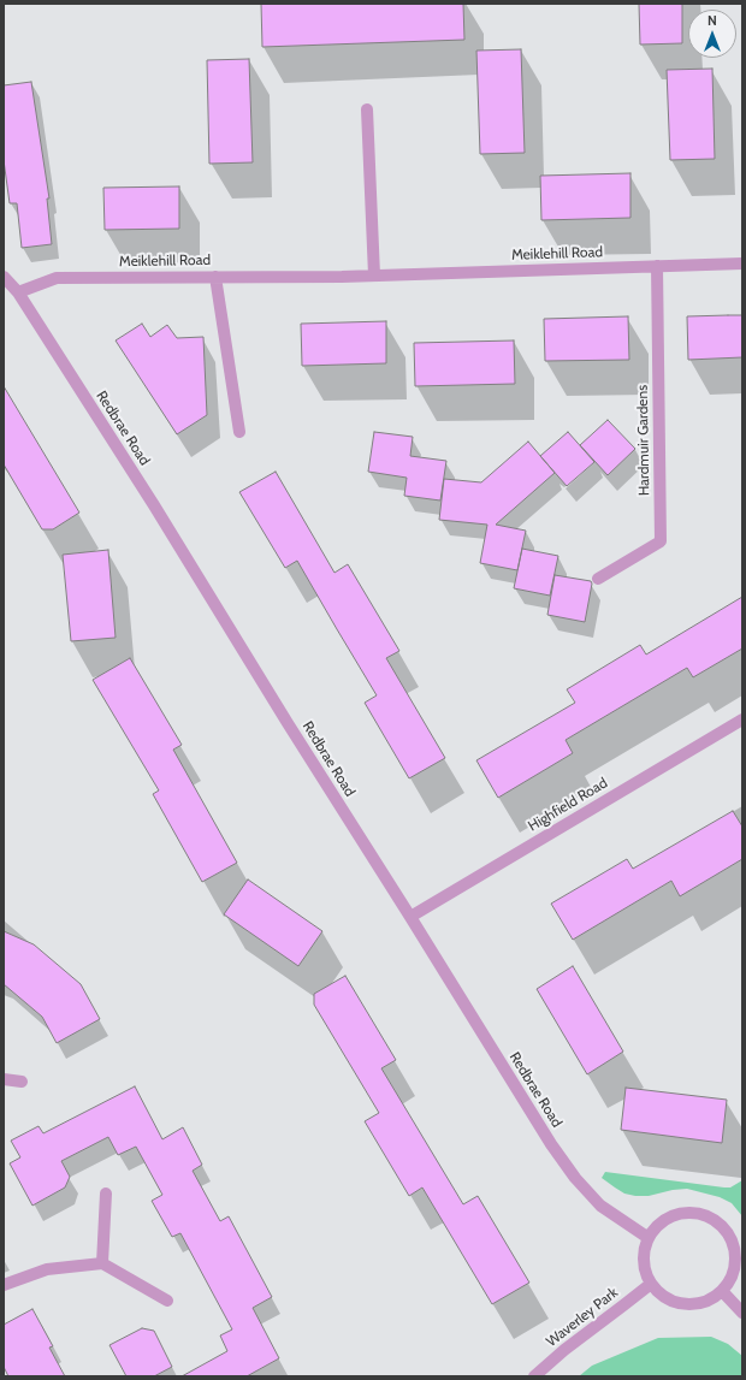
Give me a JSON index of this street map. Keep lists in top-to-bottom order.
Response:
{
  "streets": {
    "street": [
      "Meiklehill Road",
      "Redbrae Road",
      "Hardmuir Gardens",
      "Highfield Road",
      "Waverley Park"
    ]
  },
  "crossings": [
    ["Meiklehill Road", "Redbrae Road"],
    ["Meiklehill Road", "Hardmuir Gardens"],
    ["Redbrae Road", "Highfield Road"],
    ["Redbrae Road", "Waverley Park"]
  ],
  "north": "top"
}
